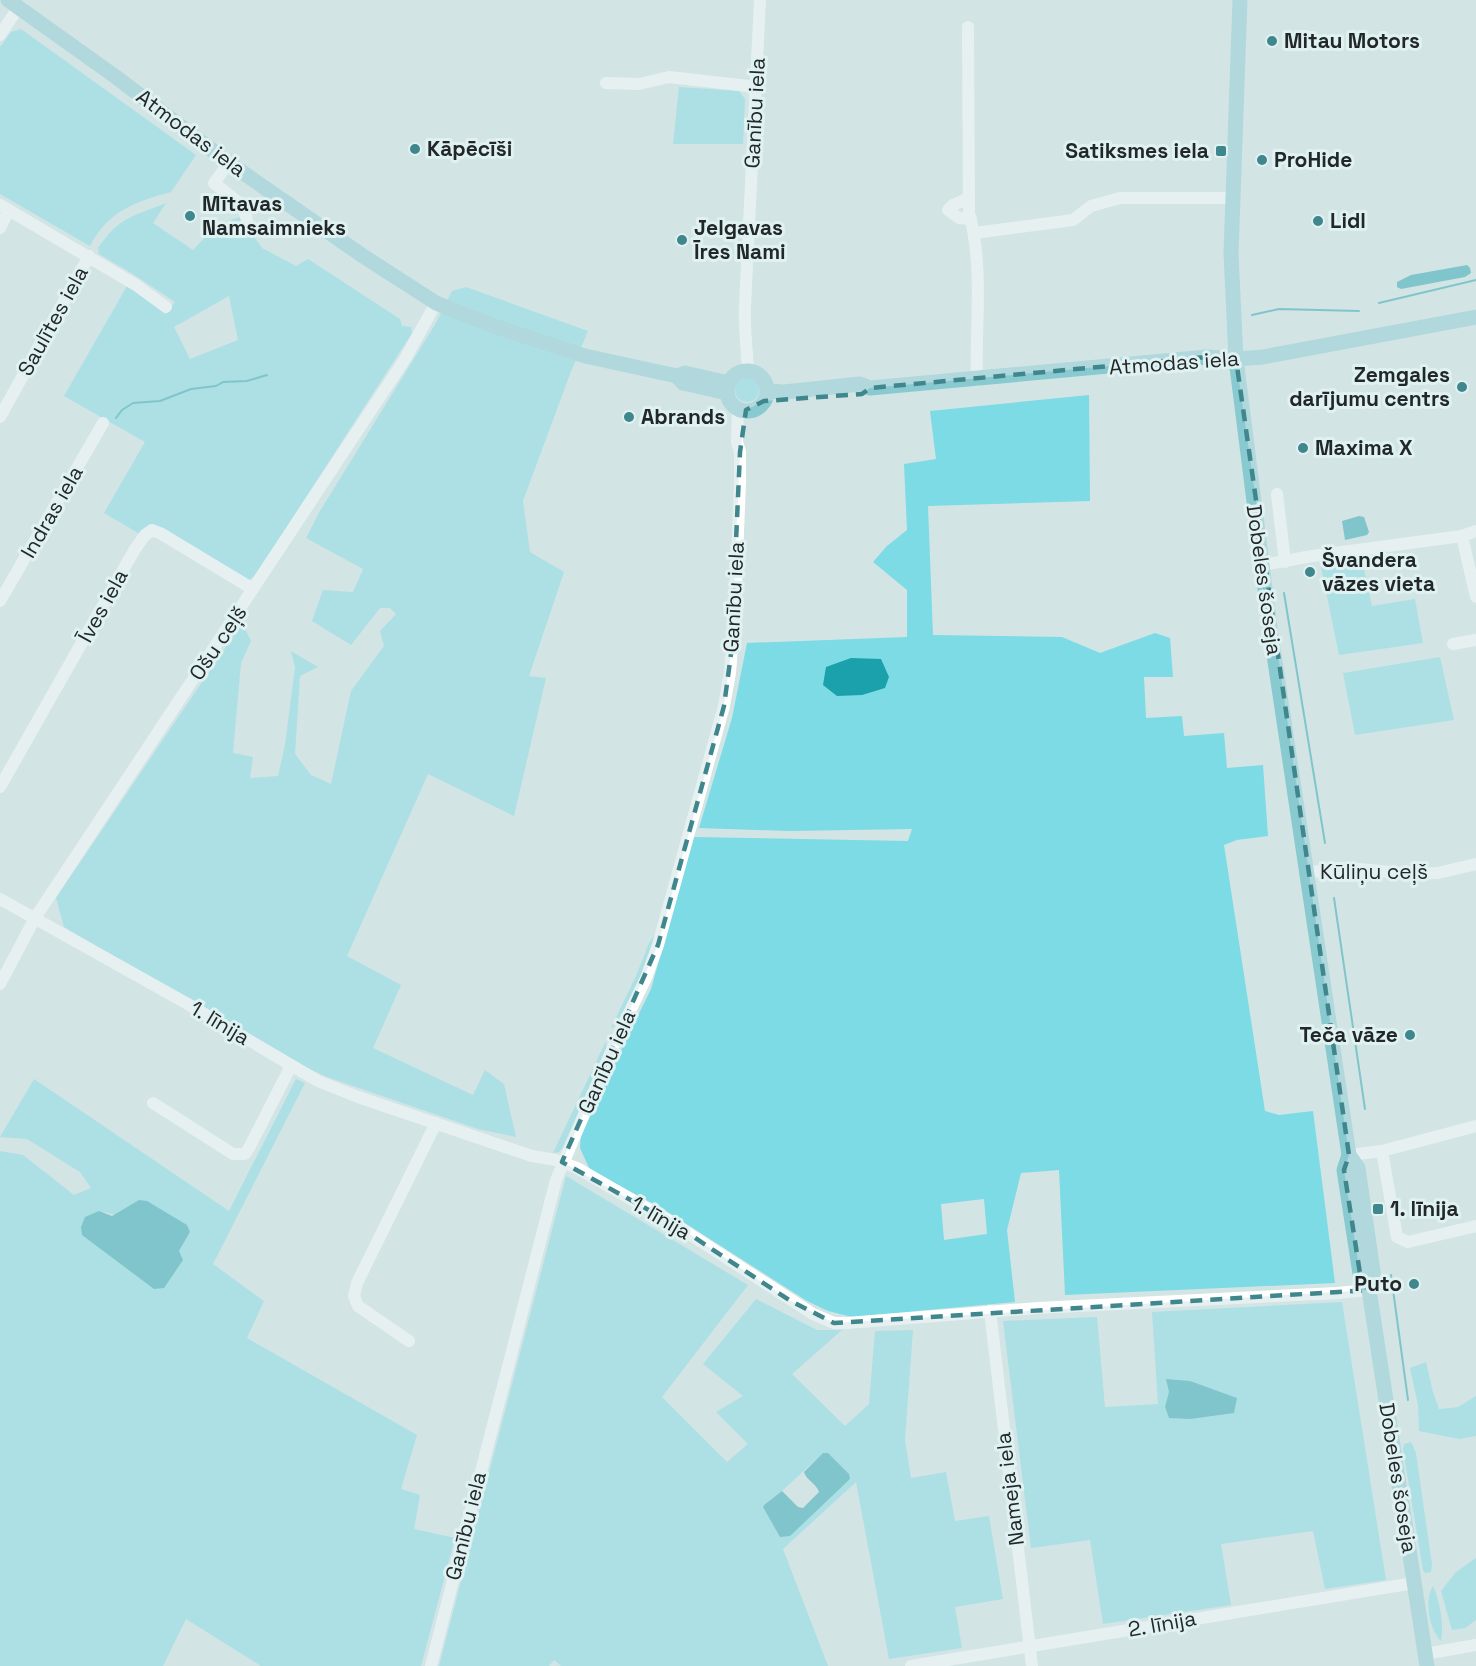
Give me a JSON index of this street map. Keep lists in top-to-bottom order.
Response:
{
  "streets": {
    "main road": ["Atmodas iela", "Dobeles šoseja"],
    "street": [
      "Ganību iela",
      "Saulītes iela",
      "Indras iela",
      "Īves iela",
      "Ošu ceļš",
      "Kūliņu ceļš",
      "1. līnija",
      "Nameja iela",
      "2. līnija"
    ]
  },
  "crossings": [
    ["Ganību iela", "Atmodas iela"],
    ["Ganību iela", "1. līnija"],
    ["Atmodas iela", "Dobeles šoseja"],
    ["Atmodas iela", "Ošu ceļš"],
    ["Dobeles šoseja", "Kūliņu ceļš"],
    ["Dobeles šoseja", "1. līnija"],
    ["Dobeles šoseja", "2. līnija"],
    ["Īves iela", "Ošu ceļš"],
    ["Ošu ceļš", "1. līnija"],
    ["1. līnija", "Nameja iela"],
    ["Nameja iela", "2. līnija"]
  ],
  "places": {
    "other": [
      "Mitau Motors",
      "Kāpēcīši",
      "ProHide",
      "Mītavas Namsaimnieks",
      "Lidl",
      "Jelgavas Īres Nami",
      "Zemgales darījumu centrs",
      "Abrands",
      "Maxima X",
      "Švandera vāzes vieta",
      "Teča vāze",
      "Puto"
    ],
    "transit": ["Satiksmes iela", "1. līnija"]
  }
}
